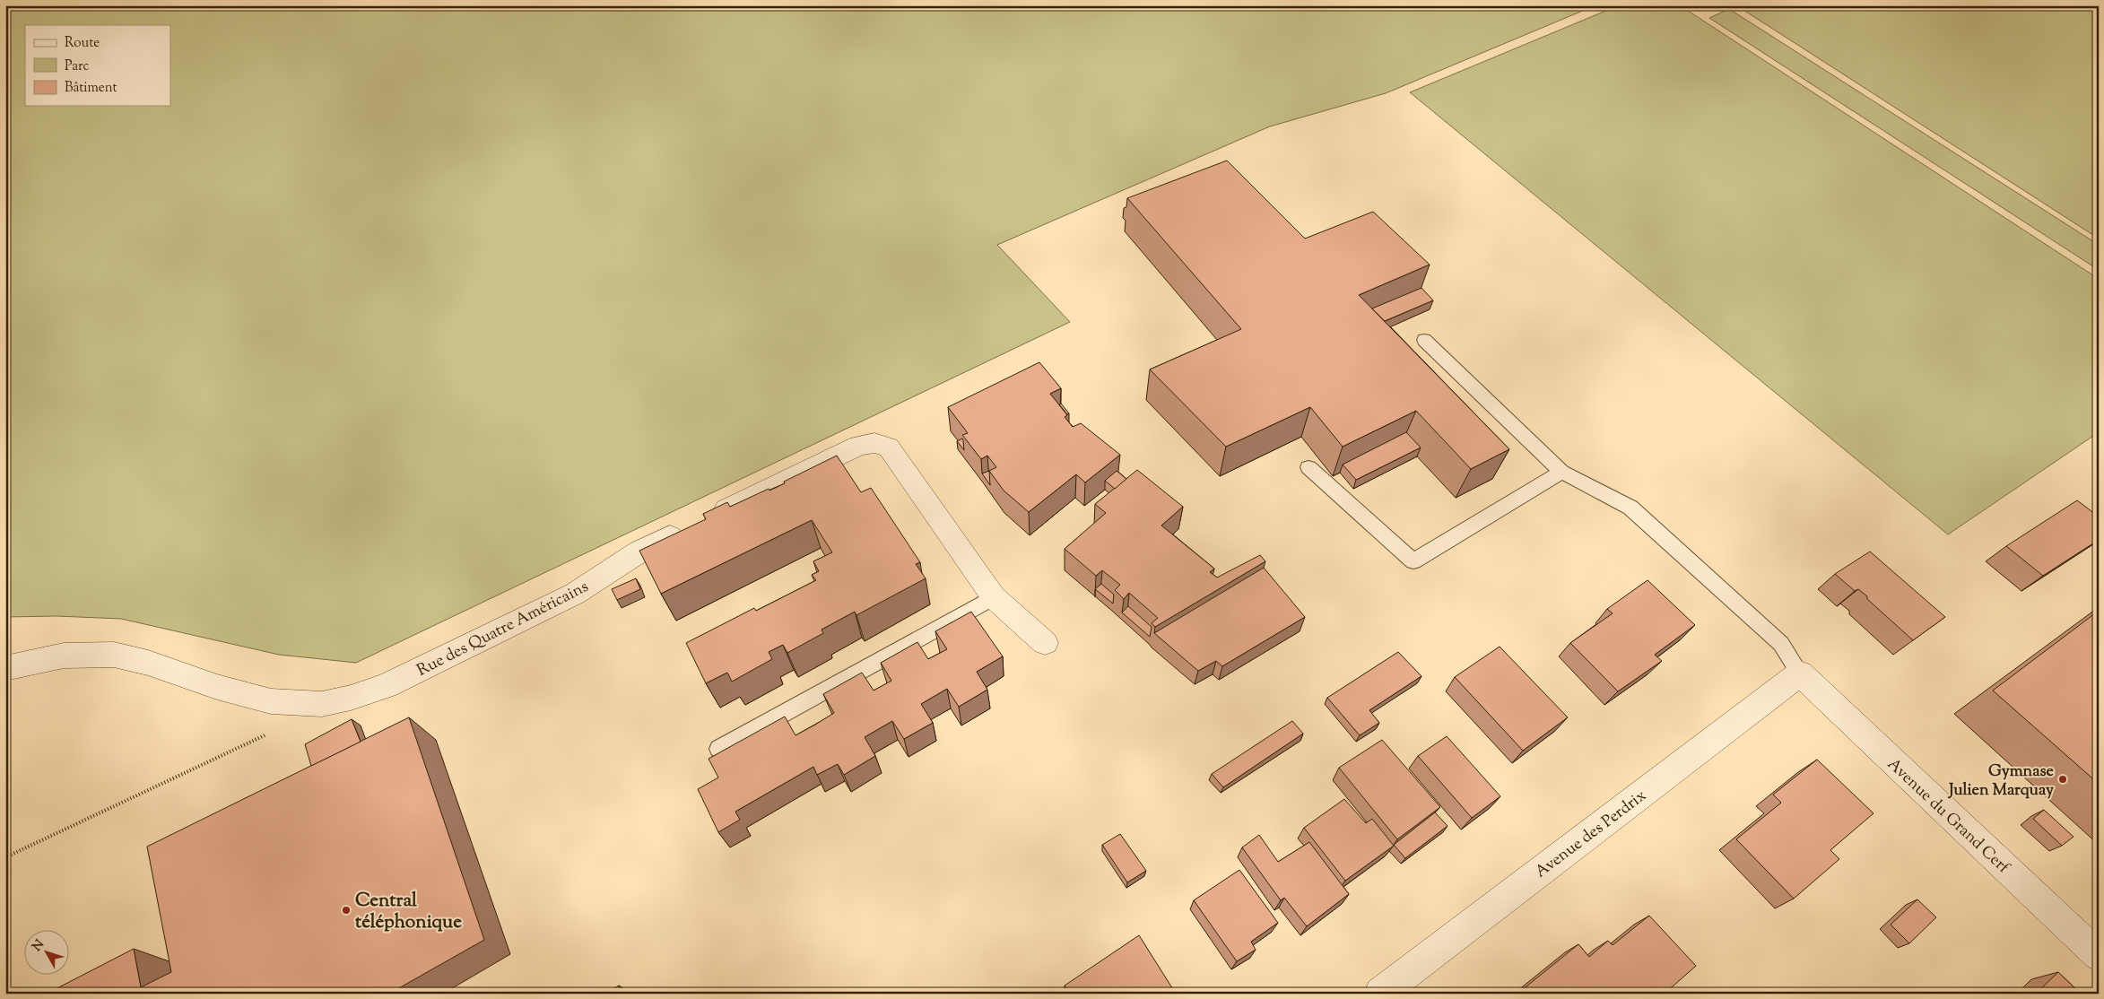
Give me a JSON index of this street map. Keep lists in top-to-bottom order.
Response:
{
  "streets": {
    "street": ["Rue des Quatre Américains", "Avenue du Grand Cerf", "Avenue des Perdrix"]
  },
  "crossings": [
    ["Avenue du Grand Cerf", "Avenue des Perdrix"]
  ],
  "places": ["Gymnase Julien Marquay", "Central téléphonique"],
  "legend": ["Route", "Parc", "Bâtiment"],
  "north": "top left"
}
